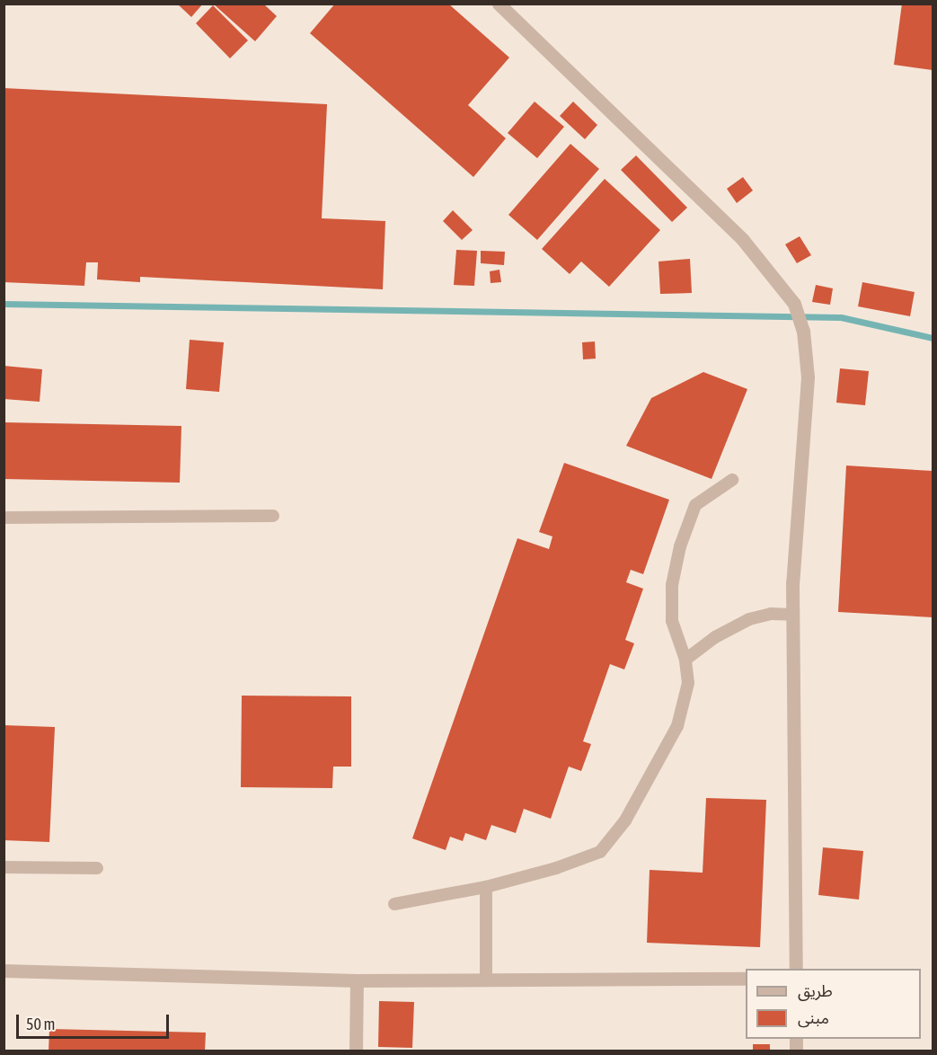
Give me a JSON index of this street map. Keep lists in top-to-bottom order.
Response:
{
  "legend": ["طريق", "مبنى"],
  "scale_bar": "50 m"
}
